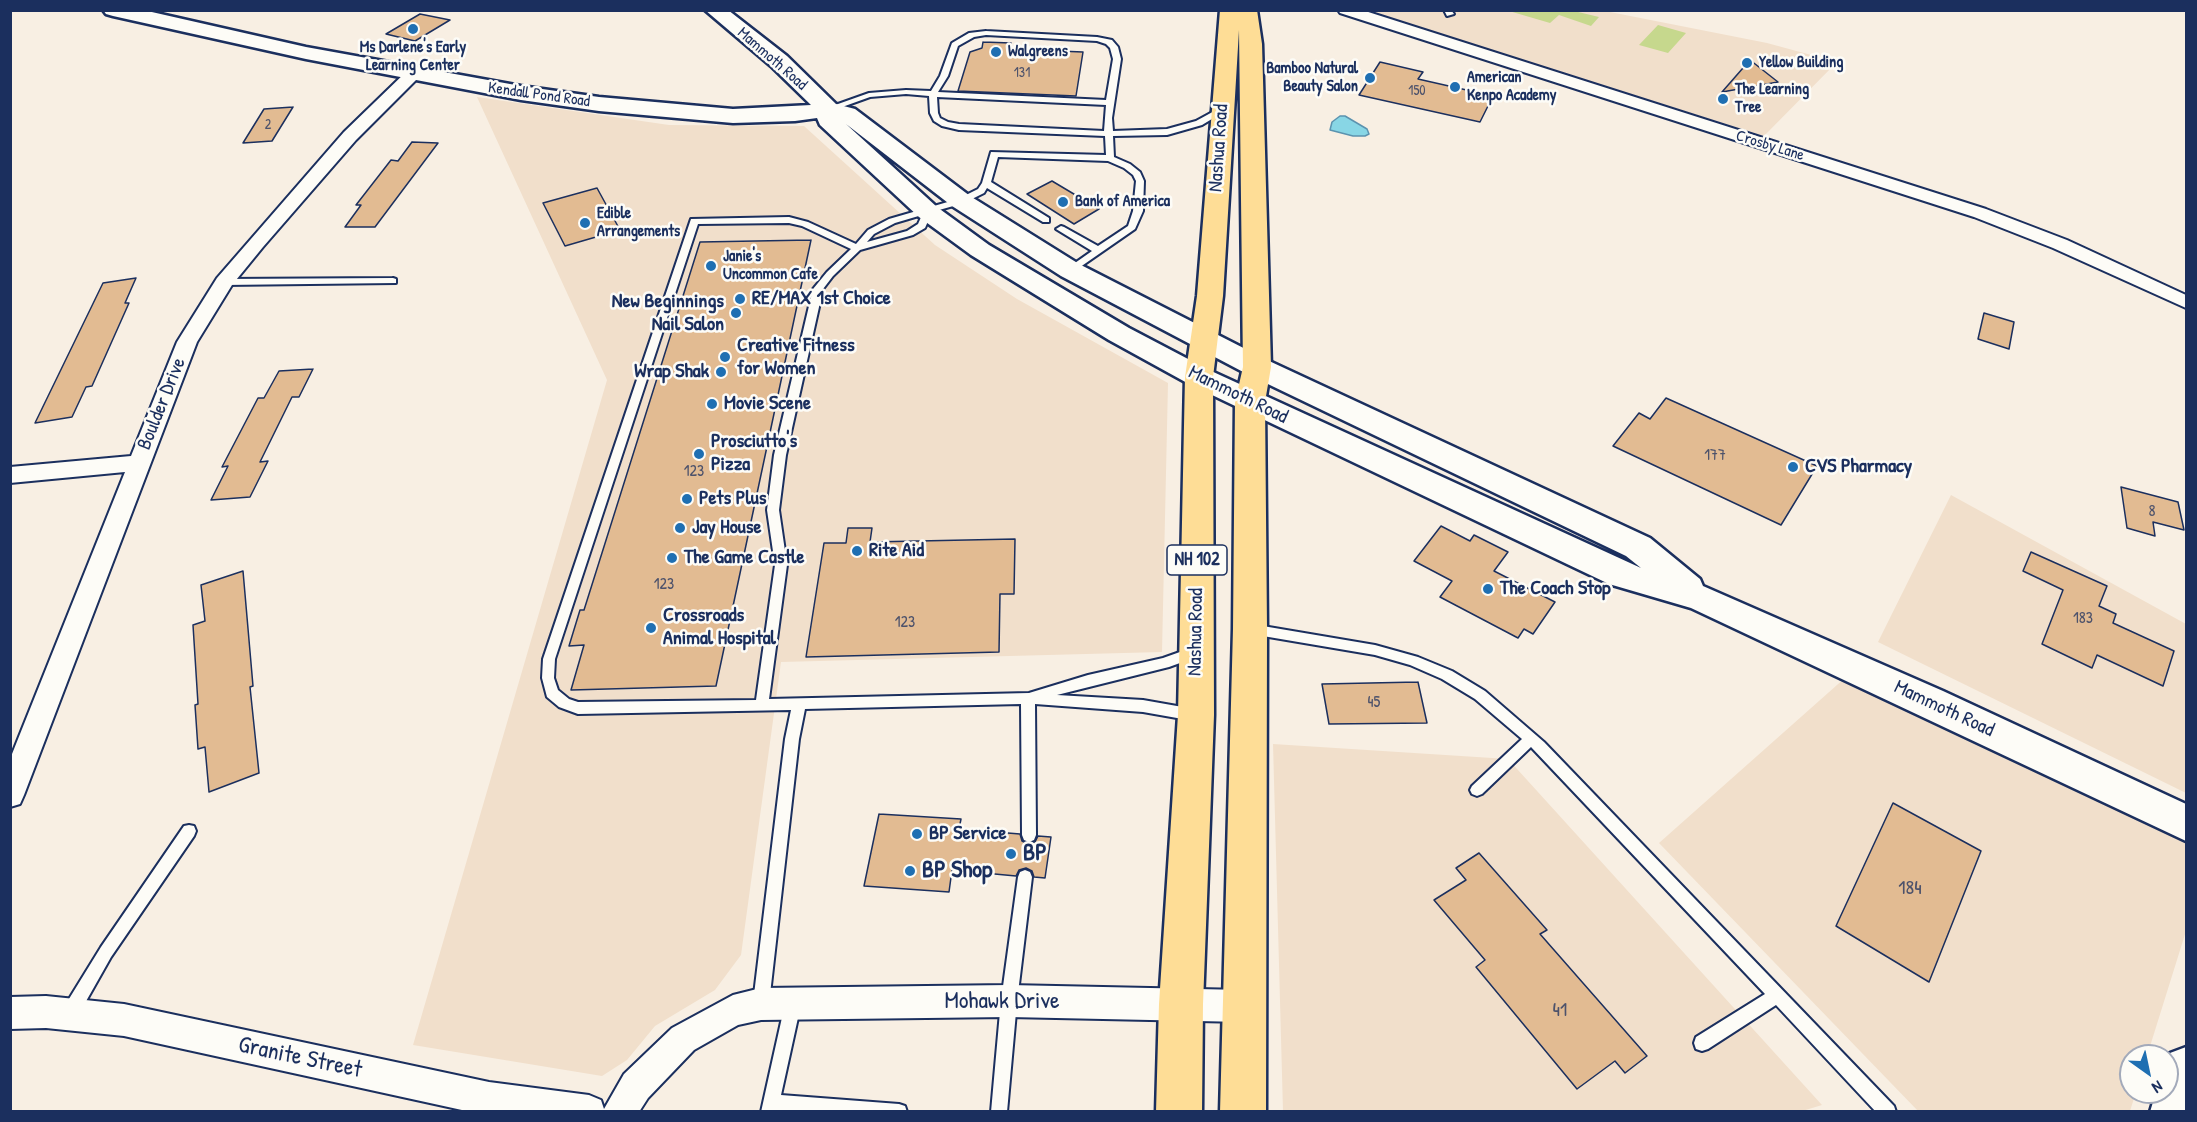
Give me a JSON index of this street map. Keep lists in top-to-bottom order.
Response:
{
  "streets": {
    "main road": [
      "Mammoth Road",
      "Kendall Pond Road",
      "Nashua Road",
      "NH 102"
    ],
    "street": [
      "Crosby Lane",
      "Boulder Drive",
      "Mohawk Drive",
      "Granite Street"
    ]
  },
  "crossings": [
    ["Mammoth Road", "Kendall Pond Road"],
    ["Mammoth Road", "Nashua Road"],
    ["Kendall Pond Road", "Boulder Drive"],
    ["Nashua Road", "Mohawk Drive"]
  ],
  "places": [
    "Ms Darlene's Early Learning Center",
    "Walgreens",
    "Yellow Building",
    "Bamboo Natural Beauty Salon",
    "American Kenpo Academy",
    "The Learning Tree",
    "Bank of America",
    "Edible Arrangements",
    "Janie's Uncommon Cafe",
    "RE/MAX 1st Choice",
    "New Beginnings Nail Salon",
    "Creative Fitness for Women",
    "Wrap Shak",
    "Movie Scene",
    "Prosciutto's Pizza",
    "CVS Pharmacy",
    "Pets Plus",
    "Jay House",
    "Rite Aid",
    "The Game Castle",
    "The Coach Stop",
    "Crossroads Animal Hospital",
    "BP Service",
    "BP",
    "BP Shop"
  ],
  "house_numbers": [
    "131",
    "150",
    "2",
    "177",
    "123",
    "8",
    "123",
    "183",
    "123",
    "45",
    "184",
    "41"
  ],
  "north": "bottom right"
}
